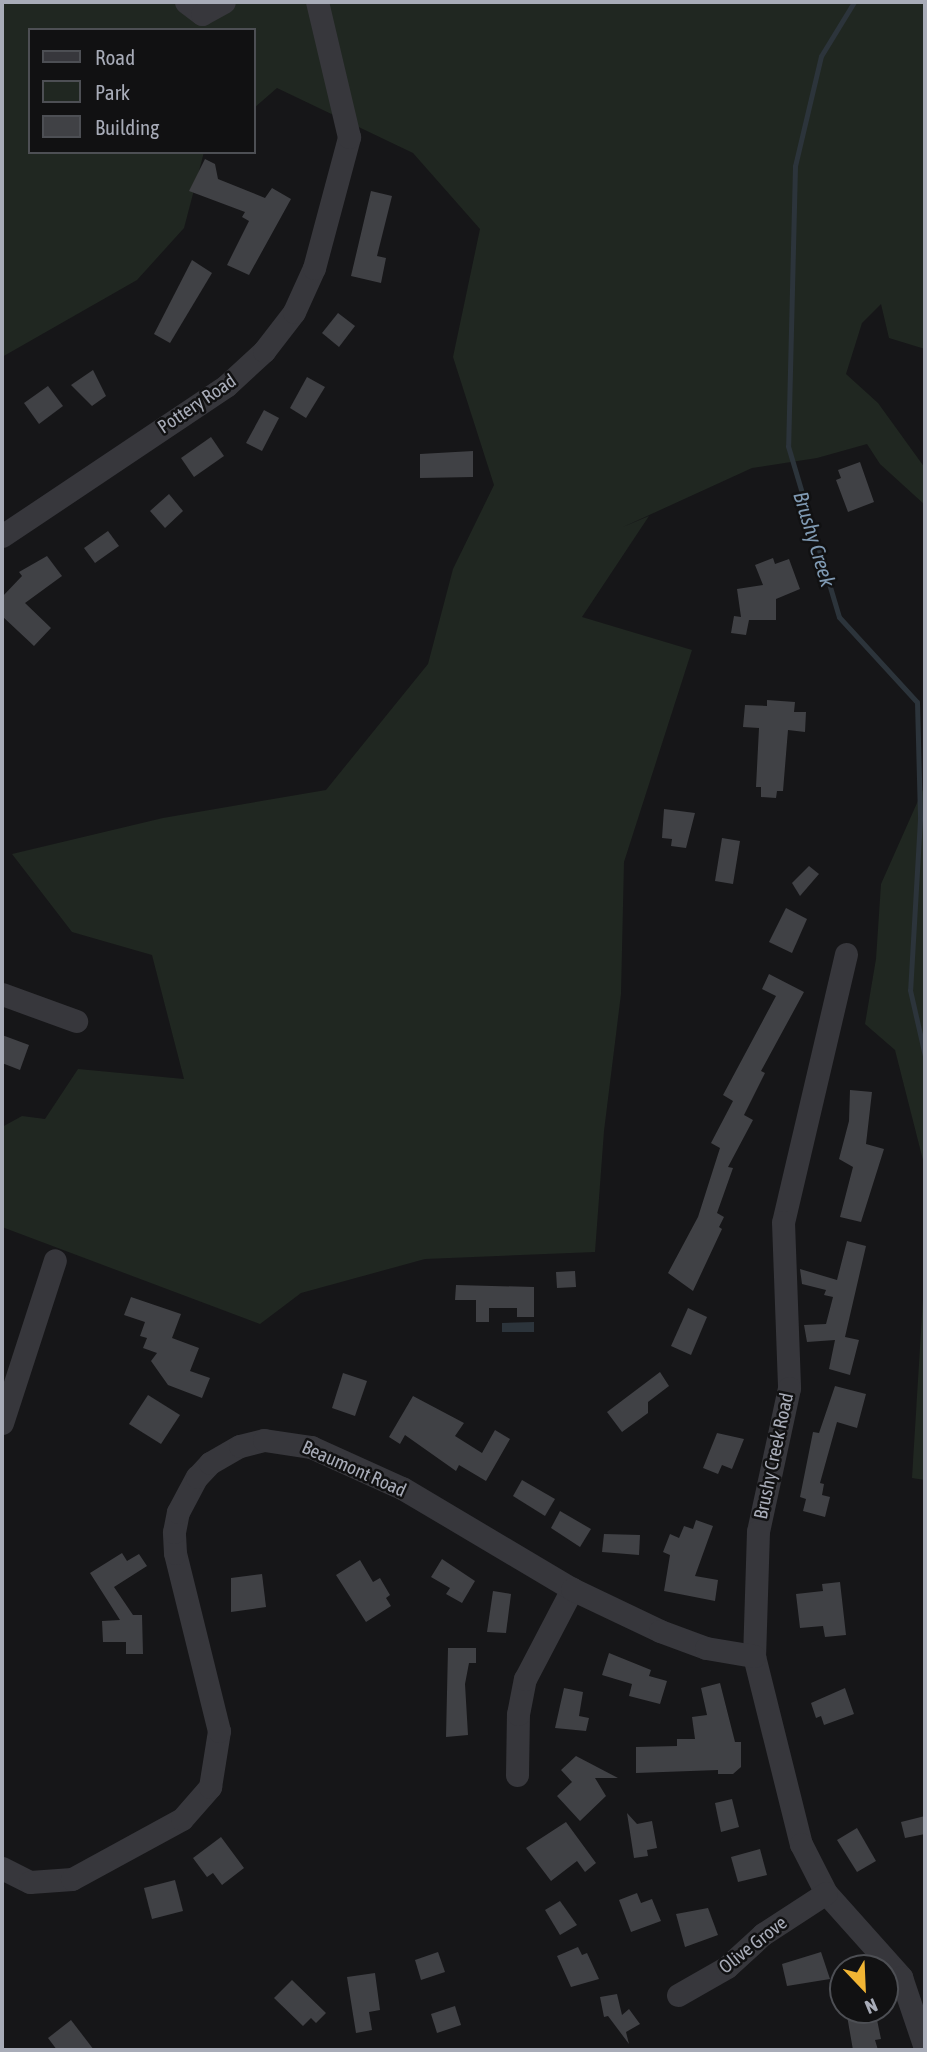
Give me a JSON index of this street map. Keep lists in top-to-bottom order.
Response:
{
  "streets": {
    "street": [
      "Pottery Road",
      "Brushy Creek Road",
      "Beaumont Road",
      "Olive Grove"
    ]
  },
  "crossings": [
    ["Brushy Creek Road", "Beaumont Road"],
    ["Brushy Creek Road", "Olive Grove"]
  ],
  "water": ["Brushy Creek"],
  "legend": ["Road", "Park", "Building"],
  "north": "bottom right"
}
